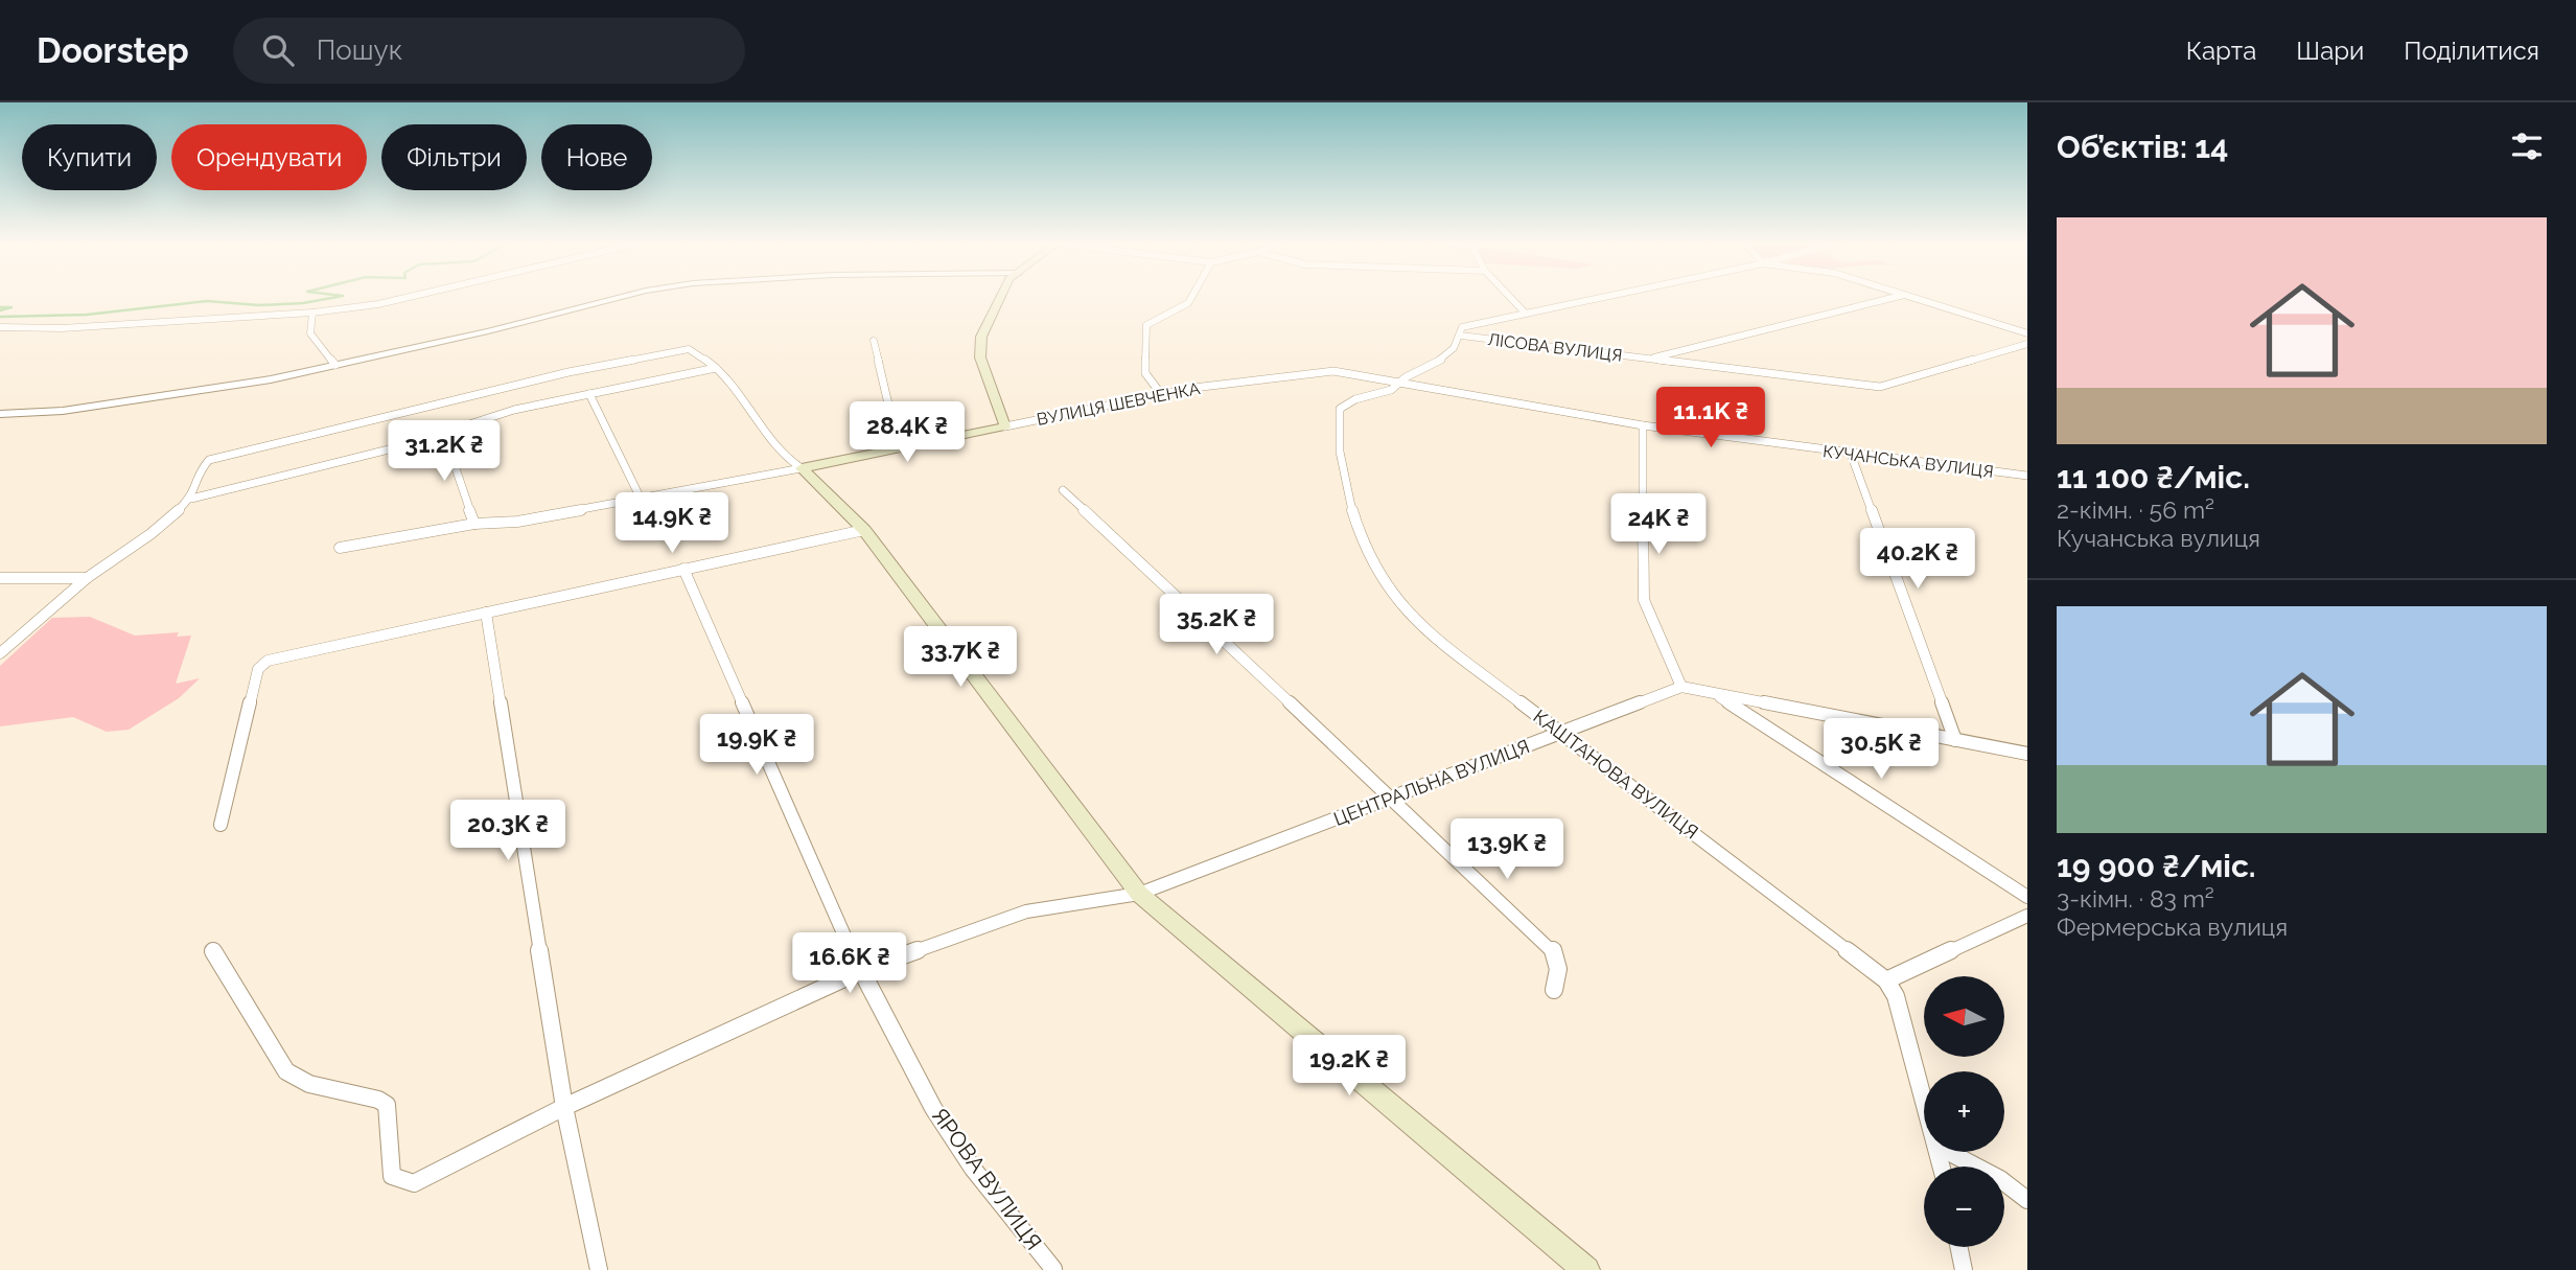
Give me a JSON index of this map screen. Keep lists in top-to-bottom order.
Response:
{
  "streets": {
    "street": [
      "ЛІСОВА ВУЛИЦЯ",
      "ВУЛИЦЯ ШЕВЧЕНКА",
      "КУЧАНСЬКА ВУЛИЦЯ",
      "КАШТАНОВА ВУЛИЦЯ",
      "ЦЕНТРАЛЬНА ВУЛИЦЯ",
      "ЯРОВА ВУЛИЦЯ"
    ]
  },
  "crossings": [
    ["ЛІСОВА ВУЛИЦЯ", "КАШТАНОВА ВУЛИЦЯ"],
    ["ВУЛИЦЯ ШЕВЧЕНКА", "КУЧАНСЬКА ВУЛИЦЯ"],
    ["ВУЛИЦЯ ШЕВЧЕНКА", "КАШТАНОВА ВУЛИЦЯ"],
    ["КУЧАНСЬКА ВУЛИЦЯ", "КАШТАНОВА ВУЛИЦЯ"],
    ["КАШТАНОВА ВУЛИЦЯ", "ЦЕНТРАЛЬНА ВУЛИЦЯ"],
    ["ЦЕНТРАЛЬНА ВУЛИЦЯ", "ЯРОВА ВУЛИЦЯ"]
  ],
  "north": "left",
  "page": {
    "header": "Doorstep",
    "search": "Пошук",
    "nav": ["Карта", "Шари", "Поділитися"],
    "heading": "Об’єктів: 14",
    "chip": [
      "Купити",
      "Орендувати",
      "Фільтри",
      "Нове"
    ],
    "list": [
      {
        "name": "11 100 ₴/міс.",
        "note": "2-кімн. · 56 m² · Кучанська вулиця"
      },
      {
        "name": "19 900 ₴/міс.",
        "note": "3-кімн. · 83 m² · Фермерська вулиця"
      }
    ],
    "price": [
      "11.1K ₴",
      "28.4K ₴",
      "31.2K ₴",
      "14.9K ₴",
      "24K ₴",
      "40.2K ₴",
      "35.2K ₴",
      "33.7K ₴",
      "19.9K ₴",
      "30.5K ₴",
      "20.3K ₴",
      "13.9K ₴",
      "16.6K ₴",
      "19.2K ₴"
    ],
    "map_buttons": ["+", "−"]
  }
}
